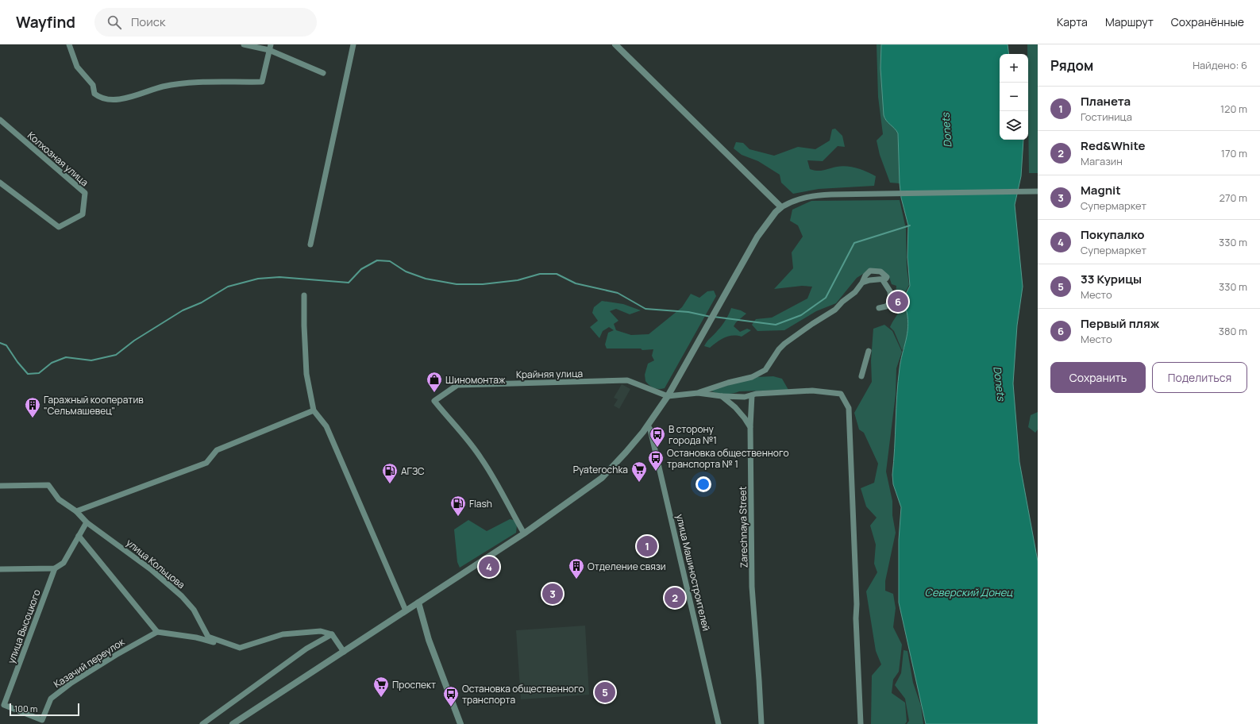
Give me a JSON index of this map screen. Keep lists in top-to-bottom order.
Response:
{
  "streets": {
    "street": [
      "Колхозная улица",
      "Крайняя улица",
      "Zarechnaya Street",
      "улица Кольцова",
      "улица Машиностроителей",
      "улица Высоцкого",
      "Казачий переулок"
    ]
  },
  "crossings": [
    ["улица Высоцкого", "Казачий переулок"]
  ],
  "water": ["Donets", "Северский Донец"],
  "places": {
    "shop": ["Шиномонтаж"],
    "building": ["Гаражный кооператив \"Сельмашевец\"", "Отделение связи"],
    "bus stop": ["В сторону города №1", "Остановка общественного транспорта № 1", "Остановка общественного транспорта"],
    "supermarket": ["Pyaterochka", "Проспект"],
    "fuel station": ["АГЗС", "Flash"]
  },
  "scale_bar": "100 m",
  "page": {
    "header": "Wayfind",
    "search": "Поиск",
    "nav": ["Карта", "Маршрут", "Сохранённые"],
    "heading": ["Рядом", "Найдено: 6"],
    "map_buttons": ["+", "−"],
    "list": [
      {
        "mark": "1",
        "name": "Планета",
        "note": "Гостиница",
        "value": "120 m"
      },
      {
        "mark": "2",
        "name": "Red&White",
        "note": "Магазин",
        "value": "170 m"
      },
      {
        "mark": "3",
        "name": "Magnit",
        "note": "Супермаркет",
        "value": "270 m"
      },
      {
        "mark": "4",
        "name": "Покупалко",
        "note": "Супермаркет",
        "value": "330 m"
      },
      {
        "mark": "5",
        "name": "33 Курицы",
        "note": "Место",
        "value": "330 m"
      },
      {
        "mark": "6",
        "name": "Первый пляж",
        "note": "Место",
        "value": "380 m"
      }
    ],
    "pins": [
      "6",
      "1",
      "4",
      "3",
      "2",
      "5"
    ],
    "buttons": ["Сохранить", "Поделиться"],
    "scale": "100 m"
  }
}
